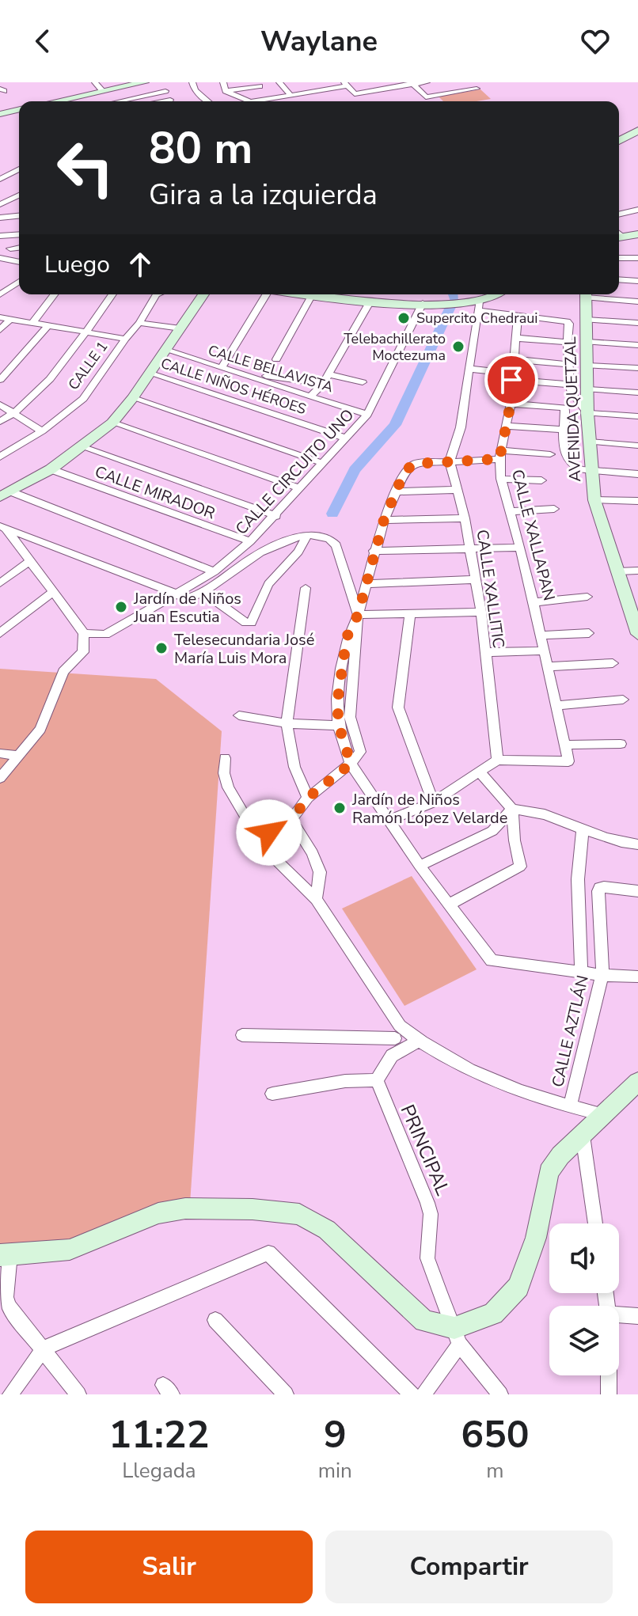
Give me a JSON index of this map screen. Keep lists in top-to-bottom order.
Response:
{
  "streets": {
    "street": [
      "CALLE 1",
      "CALLE BELLAVISTA",
      "CALLE NIÑOS HÉROES",
      "AVENIDA QUETZAL",
      "CALLE CIRCUITO UNO",
      "CALLE MIRADOR",
      "CALLE XALLAPAN",
      "CALLE XALLITIC",
      "CALLE AZTLÁN",
      "PRINCIPAL"
    ]
  },
  "crossings": [
    ["CALLE BELLAVISTA", "CALLE CIRCUITO UNO"],
    ["CALLE NIÑOS HÉROES", "CALLE CIRCUITO UNO"],
    ["CALLE CIRCUITO UNO", "CALLE MIRADOR"],
    ["CALLE XALLAPAN", "CALLE XALLITIC"]
  ],
  "places": [
    "Supercito Chedraui",
    "Telebachillerato Moctezuma",
    "Jardín de Niños Juan Escutia",
    "Telesecundaria José María Luis Mora",
    "Jardín de Niños Ramón López Velarde"
  ],
  "page": {
    "header": "Waylane",
    "turn": ["80 m", "Gira a la izquierda"],
    "then": "Luego",
    "eta": [
      "11:22",
      "Llegada",
      "9",
      "min",
      "650",
      "m"
    ],
    "buttons": ["Salir", "Compartir"]
  }
}
